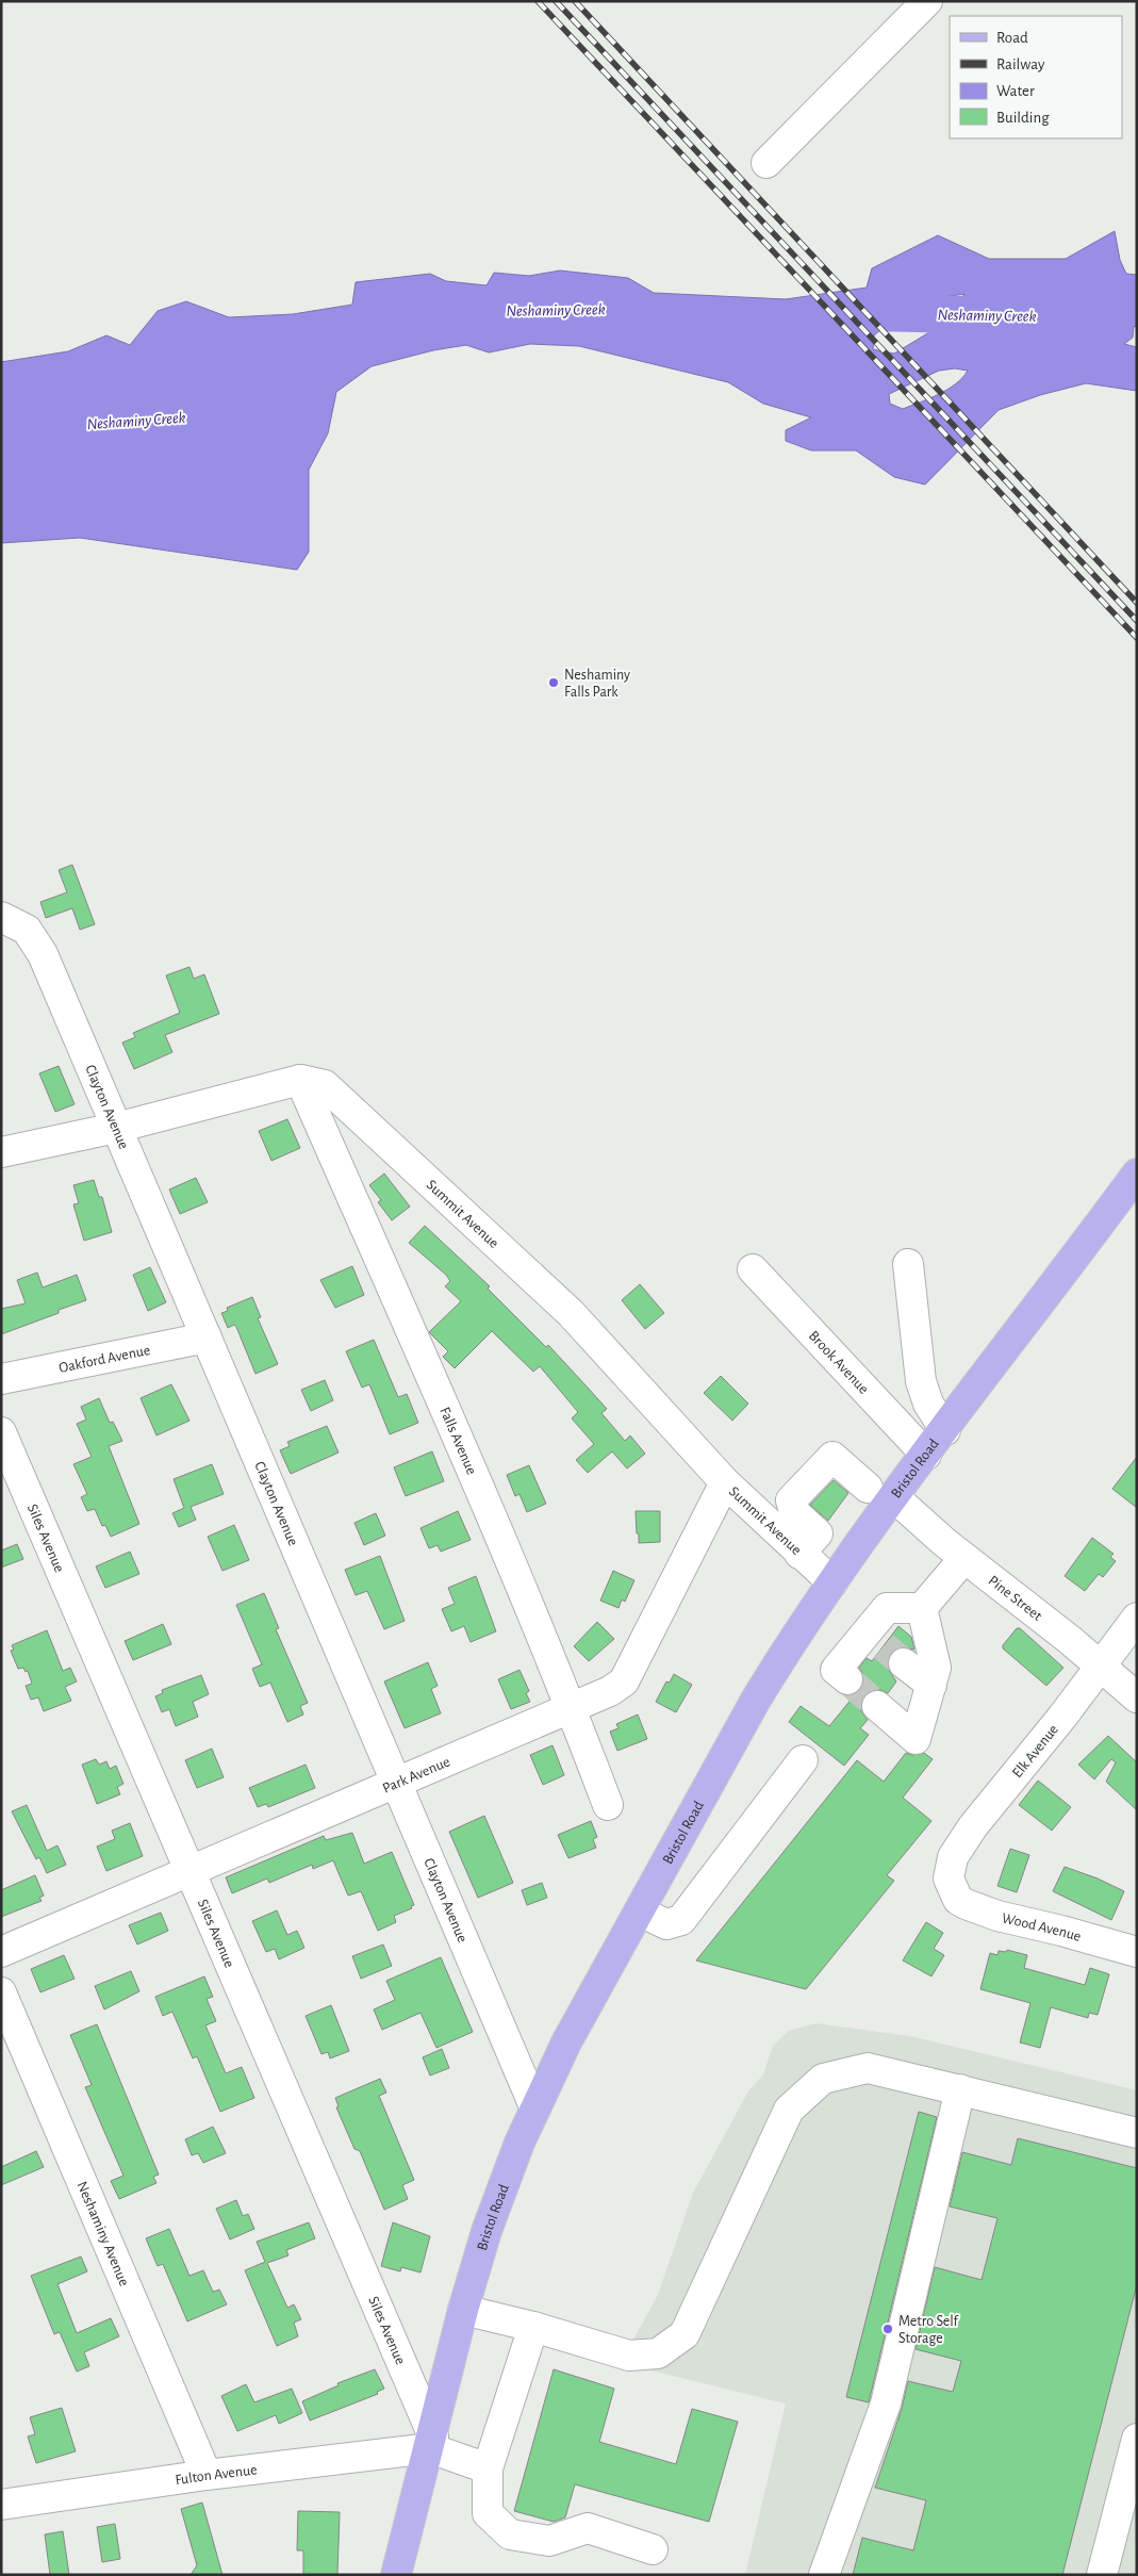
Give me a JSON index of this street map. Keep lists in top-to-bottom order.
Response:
{
  "streets": {
    "main road": ["Bristol Road"],
    "street": [
      "Clayton Avenue",
      "Summit Avenue",
      "Oakford Avenue",
      "Brook Avenue",
      "Falls Avenue",
      "Siles Avenue",
      "Pine Street",
      "Elk Avenue",
      "Park Avenue",
      "Wood Avenue",
      "Neshaminy Avenue",
      "Fulton Avenue"
    ]
  },
  "crossings": [
    ["Clayton Avenue", "Summit Avenue"],
    ["Clayton Avenue", "Oakford Avenue"],
    ["Clayton Avenue", "Bristol Road"],
    ["Clayton Avenue", "Park Avenue"],
    ["Summit Avenue", "Falls Avenue"],
    ["Summit Avenue", "Bristol Road"],
    ["Summit Avenue", "Pine Street"],
    ["Summit Avenue", "Park Avenue"],
    ["Brook Avenue", "Bristol Road"],
    ["Falls Avenue", "Park Avenue"],
    ["Bristol Road", "Siles Avenue"],
    ["Bristol Road", "Pine Street"],
    ["Bristol Road", "Fulton Avenue"],
    ["Siles Avenue", "Park Avenue"],
    ["Siles Avenue", "Fulton Avenue"],
    ["Pine Street", "Elk Avenue"],
    ["Elk Avenue", "Wood Avenue"],
    ["Neshaminy Avenue", "Fulton Avenue"]
  ],
  "water": ["Neshaminy Creek"],
  "places": ["Neshaminy Falls Park", "Metro Self Storage"],
  "legend": [
    "Road",
    "Railway",
    "Water",
    "Building"
  ]
}
